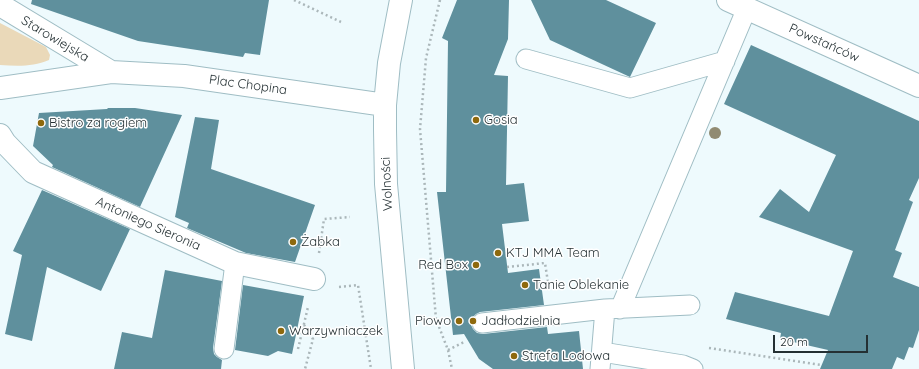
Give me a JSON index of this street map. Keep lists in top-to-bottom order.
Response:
{
  "streets": {
    "street": [
      "Starowiejska",
      "Powstańców",
      "Plac Chopina",
      "Wolności",
      "Antoniego Sieronia"
    ]
  },
  "crossings": [
    ["Starowiejska", "Plac Chopina"],
    ["Plac Chopina", "Wolności"]
  ],
  "places": [
    "Gosia",
    "Bistro za rogiem",
    "Żabka",
    "KTJ MMA Team",
    "Red Box",
    "Tanie Oblekanie",
    "Piowo",
    "Jadłodzielnia",
    "Warzywniaczek",
    "Strefa Lodowa"
  ],
  "scale_bar": "20 m"
}
